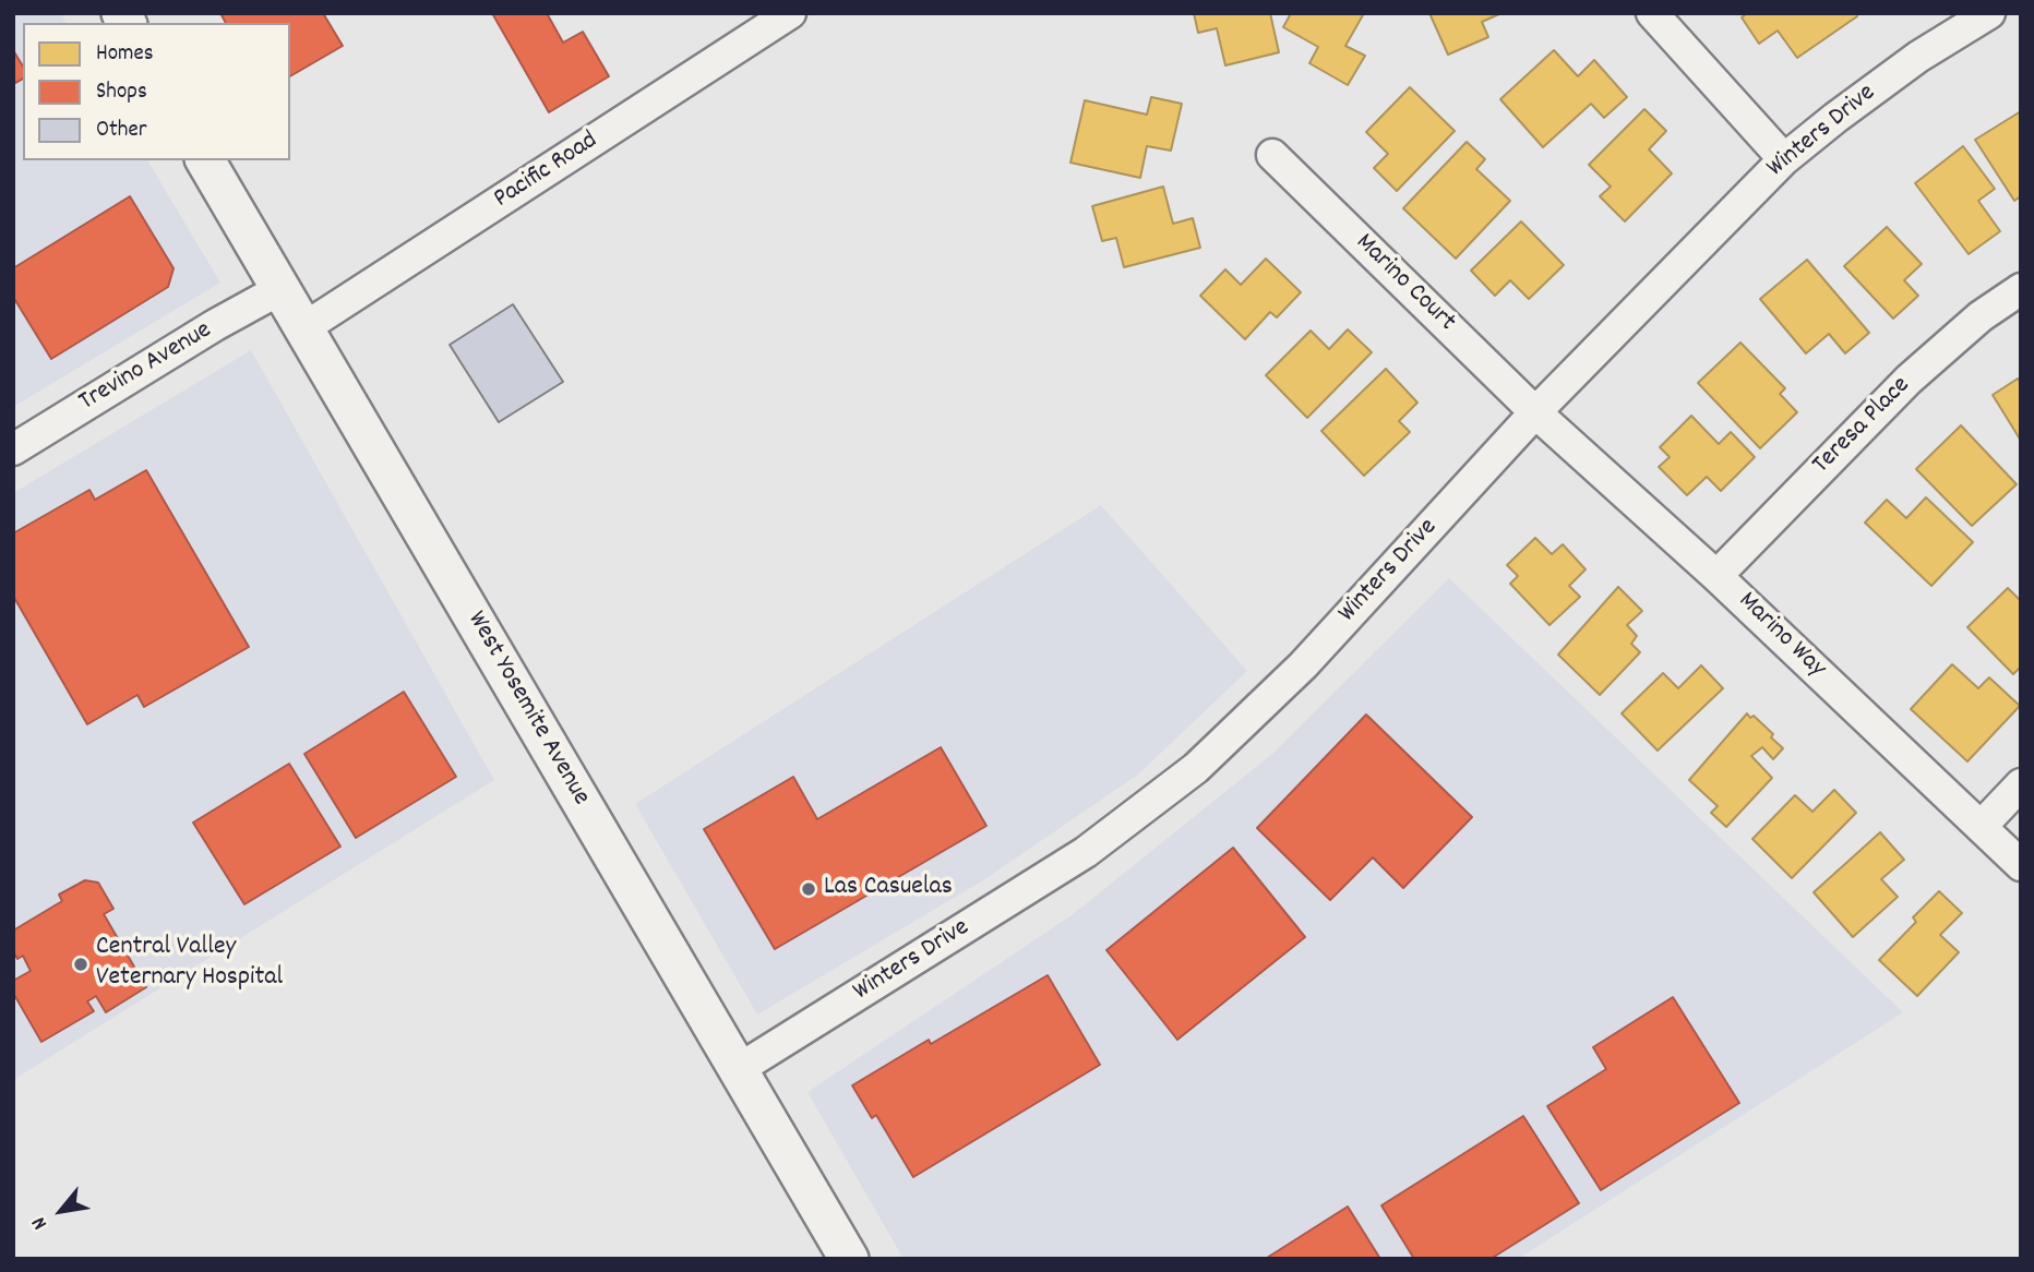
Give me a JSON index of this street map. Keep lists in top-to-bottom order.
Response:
{
  "streets": {
    "main road": ["West Yosemite Avenue"],
    "street": [
      "Winters Drive",
      "Pacific Road",
      "Marino Court",
      "Trevino Avenue",
      "Teresa Place",
      "Marino Way"
    ]
  },
  "crossings": [
    ["Winters Drive", "Marino Court"],
    ["Winters Drive", "Marino Way"],
    ["Winters Drive", "West Yosemite Avenue"],
    ["Pacific Road", "West Yosemite Avenue"],
    ["Marino Court", "Marino Way"],
    ["Trevino Avenue", "West Yosemite Avenue"],
    ["Teresa Place", "Marino Way"]
  ],
  "places": ["Las Casuelas", "Central Valley Veternary Hospital"],
  "legend": ["Homes", "Shops", "Other"],
  "north": "bottom left"
}
